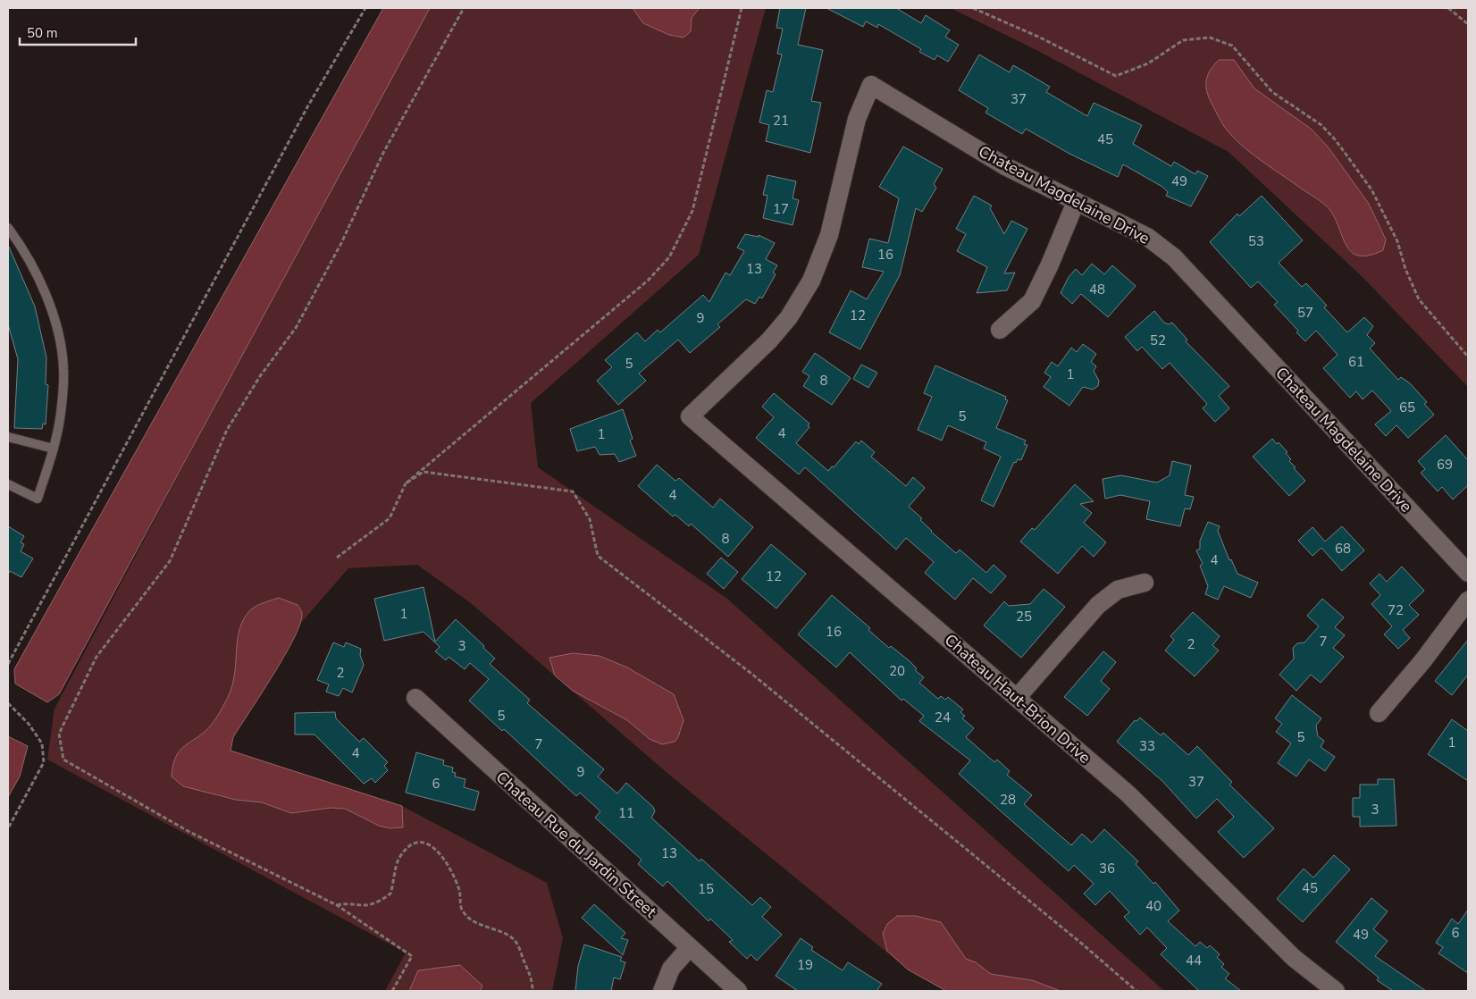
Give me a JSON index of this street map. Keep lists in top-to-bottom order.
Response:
{
  "streets": {
    "street": ["Chateau Magdelaine Drive", "Chateau Haut-Brion Drive", "Chateau Rue du Jardin Street"]
  },
  "crossings": [
    ["Chateau Magdelaine Drive", "Chateau Haut-Brion Drive"]
  ],
  "house_numbers": [
    "37",
    "21",
    "45",
    "49",
    "17",
    "53",
    "16",
    "13",
    "48",
    "57",
    "12",
    "9",
    "52",
    "61",
    "5",
    "1",
    "8",
    "65",
    "5",
    "4",
    "1",
    "69",
    "4",
    "8",
    "68",
    "4",
    "12",
    "72",
    "1",
    "25",
    "16",
    "7",
    "2",
    "3",
    "20",
    "2",
    "5",
    "24",
    "5",
    "1",
    "7",
    "33",
    "4",
    "9",
    "37",
    "6",
    "28",
    "3",
    "11",
    "13",
    "36",
    "45",
    "15",
    "40",
    "6",
    "49",
    "44",
    "19"
  ],
  "scale_bar": "50 m"
}
